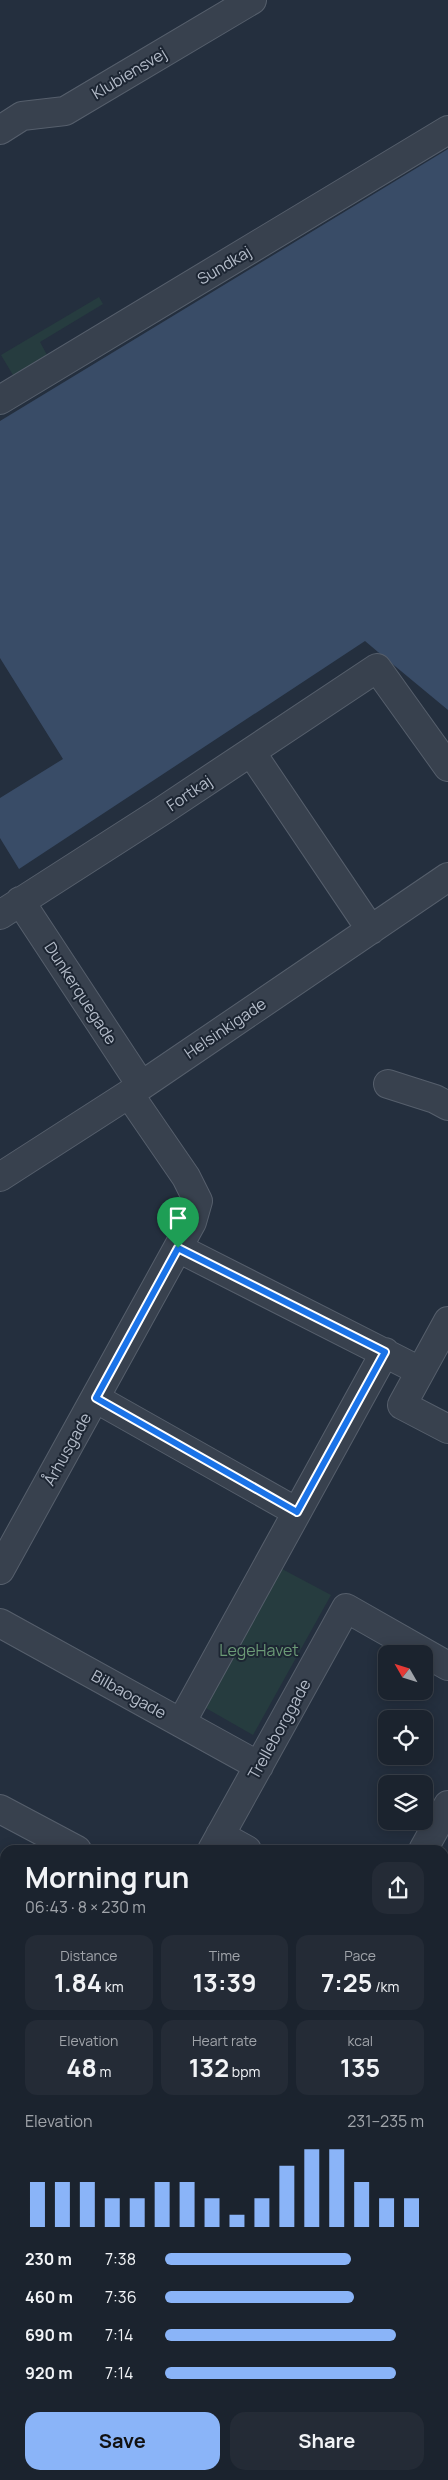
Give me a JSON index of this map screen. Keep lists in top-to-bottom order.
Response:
{
  "streets": {
    "street": [
      "Klubiensvej",
      "Sundkaj",
      "Fortkaj",
      "Dunkerquegade",
      "Helsinkigade",
      "Århusgade",
      "Bilbaogade",
      "Trelleborggade"
    ]
  },
  "crossings": [
    ["Fortkaj", "Dunkerquegade"],
    ["Dunkerquegade", "Helsinkigade"],
    ["Dunkerquegade", "Århusgade"],
    ["Helsinkigade", "Århusgade"],
    ["Bilbaogade", "Trelleborggade"]
  ],
  "parks": ["LegeHavet"],
  "north": "top left",
  "page": {
    "heading": ["Morning run", "06:43 · 8 × 230 m"],
    "stats": [
      ["Distance", "1.84 km"],
      ["Time", "13:39"],
      ["Pace", "7:25 /km"],
      ["Elevation", "48 m"],
      ["Heart rate", "132 bpm"],
      ["kcal", "135"]
    ],
    "chart": ["Elevation", "231–235 m"],
    "list": [
      {
        "name": "230 m",
        "note": "7:38"
      },
      {
        "name": "460 m",
        "note": "7:36"
      },
      {
        "name": "690 m",
        "note": "7:14"
      },
      {
        "name": "920 m",
        "note": "7:14"
      }
    ],
    "buttons": ["Save", "Share"]
  }
}
